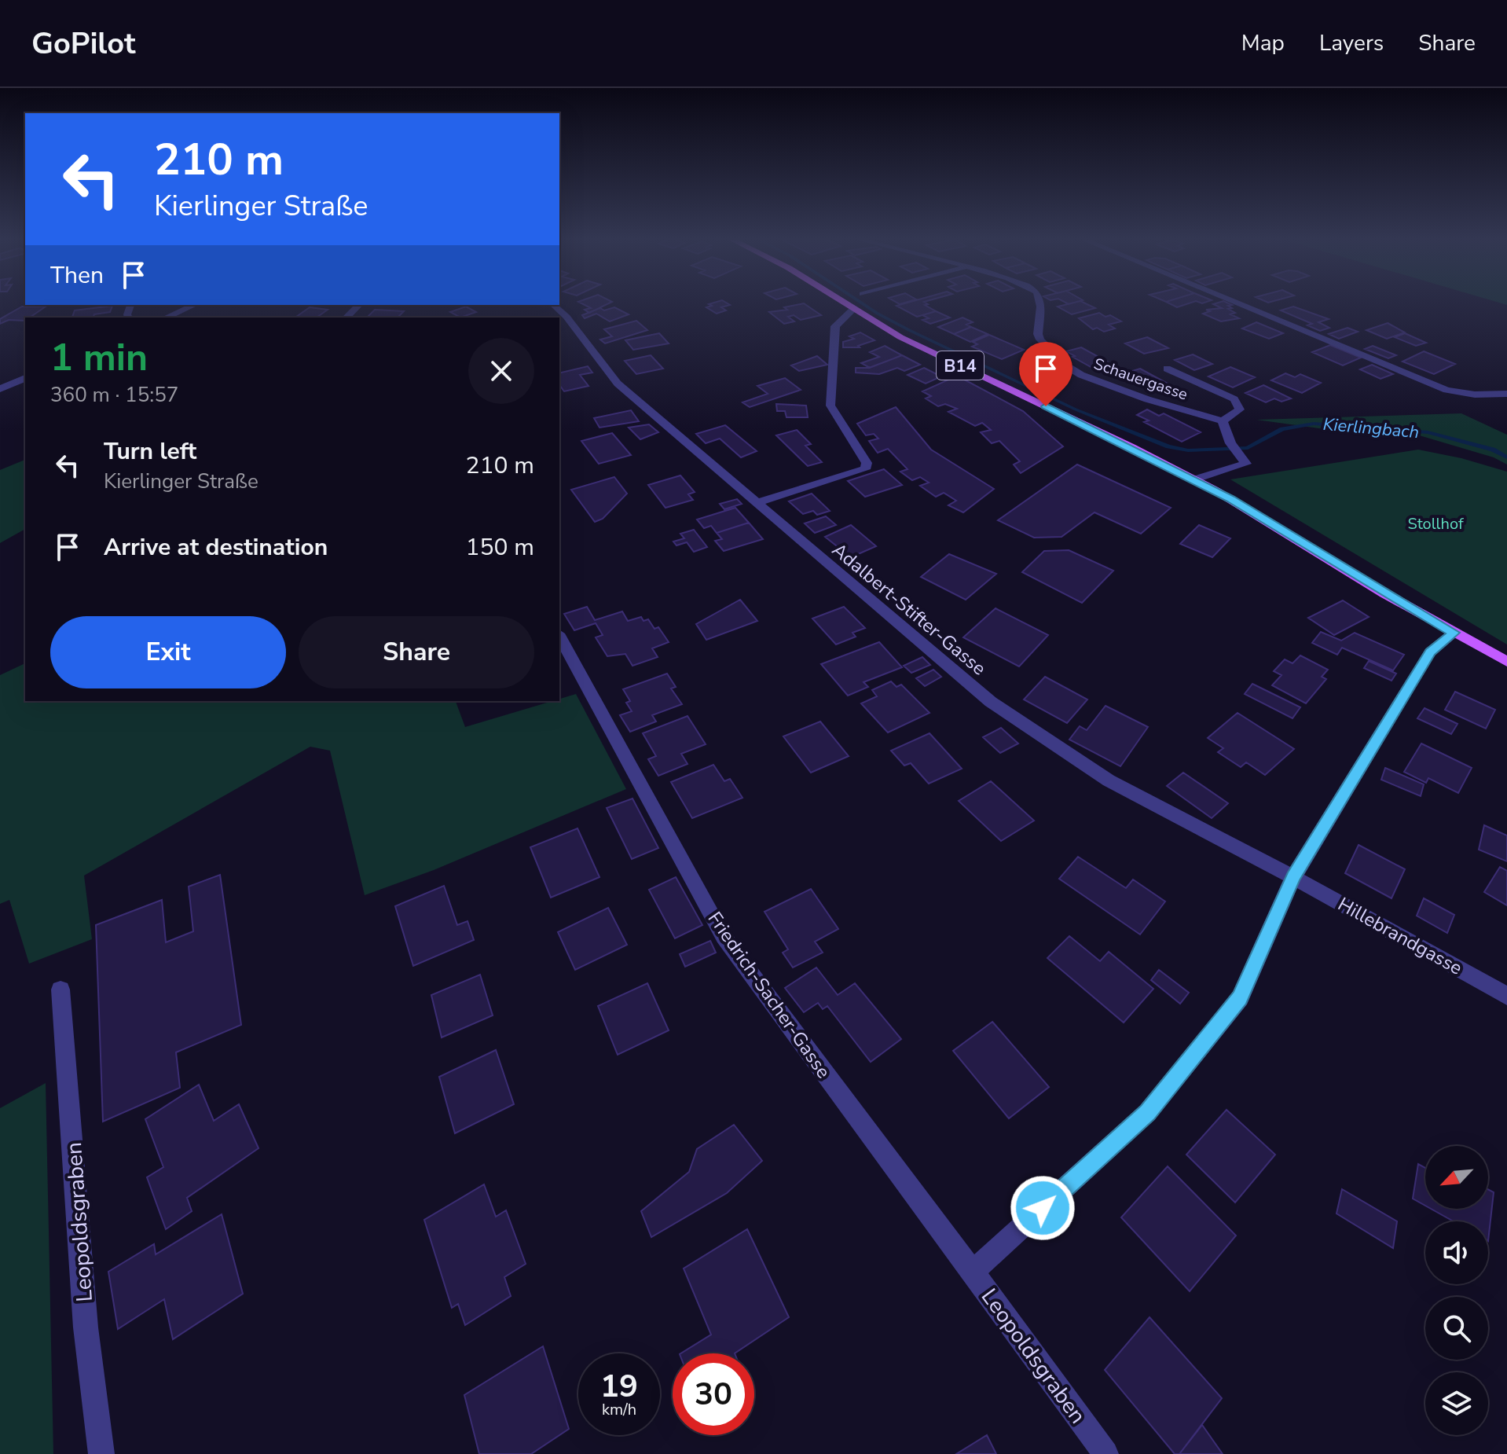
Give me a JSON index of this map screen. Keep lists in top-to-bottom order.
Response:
{
  "streets": {
    "main road": ["B14"],
    "street": [
      "Schauergasse",
      "Adalbert-Stifter-Gasse",
      "Hillebrandgasse",
      "Friedrich-Sacher-Gasse",
      "Leopoldsgraben"
    ]
  },
  "crossings": [
    ["B14", "Leopoldsgraben"],
    ["Adalbert-Stifter-Gasse", "Hillebrandgasse"],
    ["Adalbert-Stifter-Gasse", "Leopoldsgraben"],
    ["Hillebrandgasse", "Leopoldsgraben"],
    ["Friedrich-Sacher-Gasse", "Leopoldsgraben"]
  ],
  "water": ["Kierlingbach"],
  "parks": ["Stollhof"],
  "north": "bottom left",
  "page": {
    "header": "GoPilot",
    "nav": ["Map", "Layers", "Share"],
    "turn": ["210 m", "Kierlinger Straße"],
    "then": "Then",
    "heading": ["1 min", "360 m · 15:57"],
    "list": [
      {
        "name": "Turn left",
        "note": "Kierlinger Straße",
        "value": "210 m"
      },
      {
        "name": "Arrive at destination",
        "value": "150 m"
      }
    ],
    "buttons": ["Exit", "Share"],
    "speed": "19 km/h",
    "limit": "30"
  }
}
